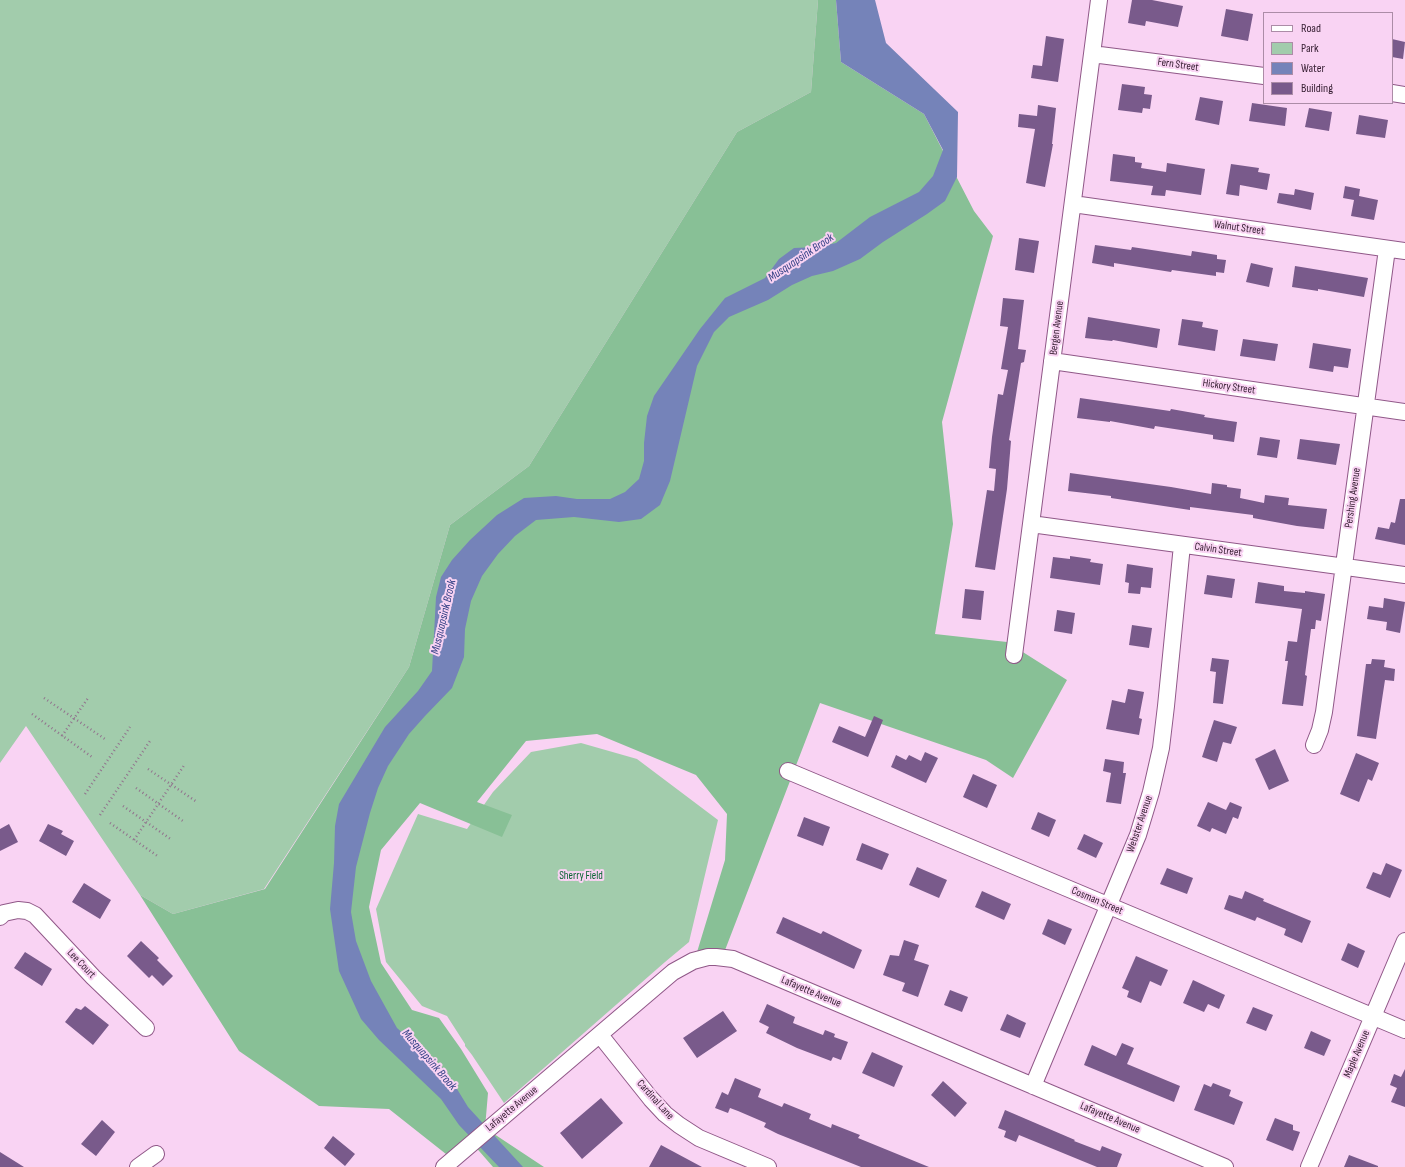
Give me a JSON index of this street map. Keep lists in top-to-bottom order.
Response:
{
  "streets": {
    "street": [
      "Fern Street",
      "Walnut Street",
      "Bergen Avenue",
      "Hickory Street",
      "Pershing Avenue",
      "Calvin Street",
      "Webster Avenue",
      "Cosman Street",
      "Lee Court",
      "Lafayette Avenue",
      "Maple Avenue",
      "Cardinal Lane"
    ]
  },
  "crossings": [
    ["Fern Street", "Bergen Avenue"],
    ["Walnut Street", "Bergen Avenue"],
    ["Walnut Street", "Pershing Avenue"],
    ["Bergen Avenue", "Hickory Street"],
    ["Bergen Avenue", "Calvin Street"],
    ["Hickory Street", "Pershing Avenue"],
    ["Pershing Avenue", "Calvin Street"],
    ["Calvin Street", "Webster Avenue"],
    ["Webster Avenue", "Cosman Street"],
    ["Webster Avenue", "Lafayette Avenue"],
    ["Cosman Street", "Maple Avenue"],
    ["Lafayette Avenue", "Cardinal Lane"]
  ],
  "water": ["Musquapsink Brook"],
  "parks": ["Sherry Field"],
  "legend": [
    "Road",
    "Park",
    "Water",
    "Building"
  ]
}
